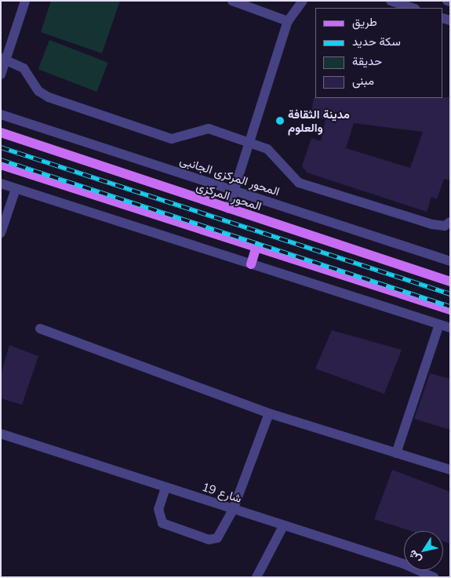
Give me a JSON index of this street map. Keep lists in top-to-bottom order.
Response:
{
  "streets": {
    "main road": ["المحور المركزى"],
    "street": ["المحور المركزى الجانبى", "شارع 19"]
  },
  "places": ["مدينة الثقافة والعلوم"],
  "legend": [
    "طريق",
    "سكة حديد",
    "حديقة",
    "مبنى"
  ],
  "north": "bottom left"
}
